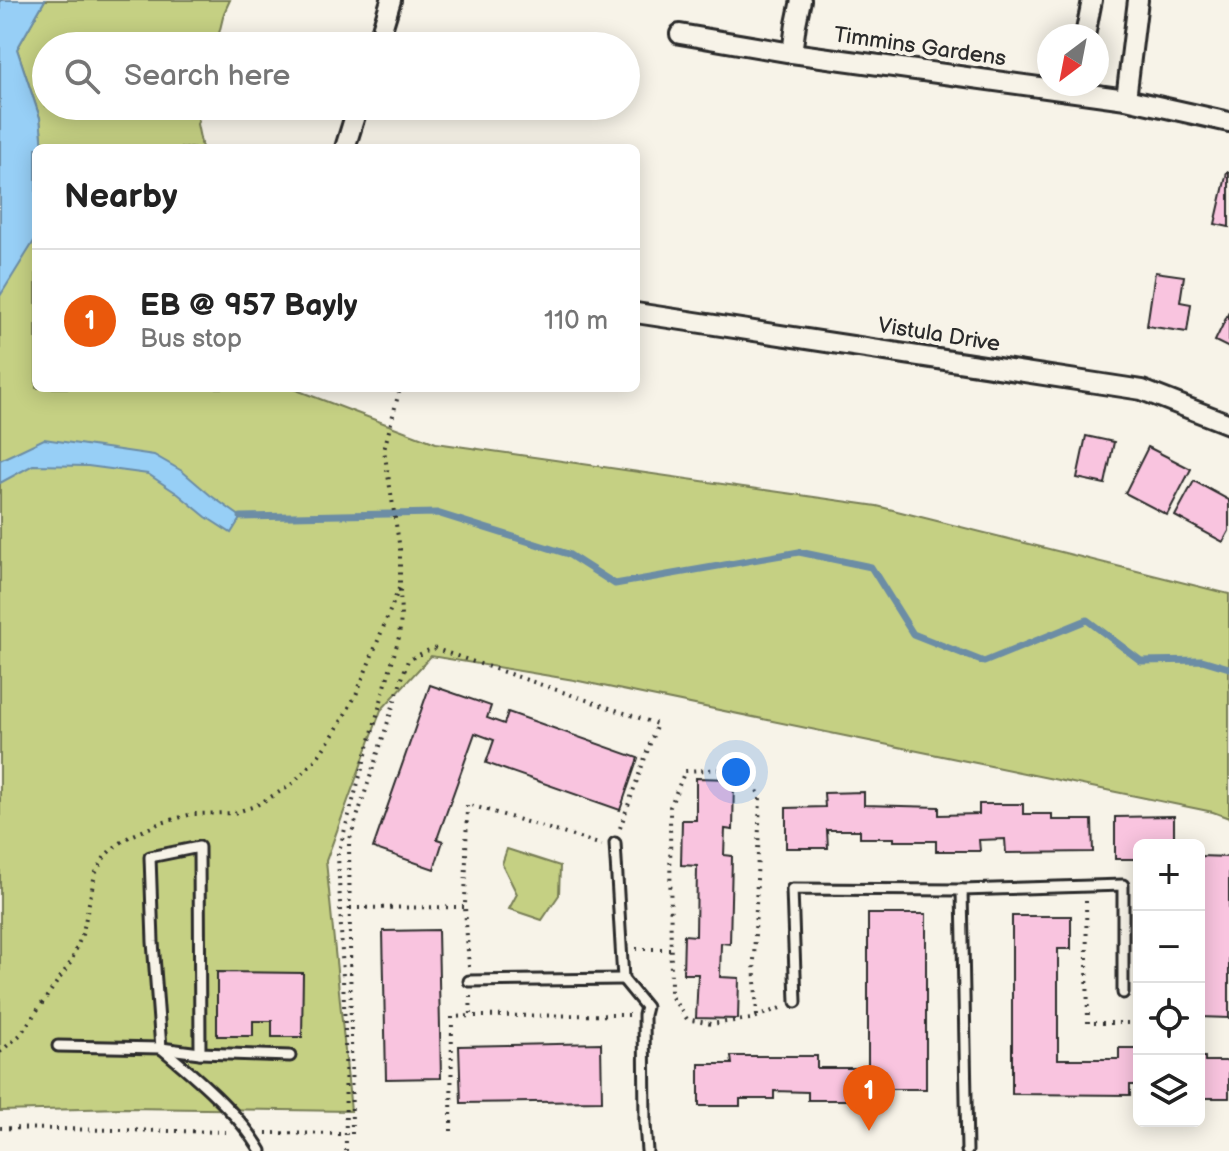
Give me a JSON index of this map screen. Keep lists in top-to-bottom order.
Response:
{
  "streets": {
    "street": ["Timmins Gardens", "Vistula Drive"]
  },
  "north": "bottom left",
  "page": {
    "search": "Search here",
    "heading": "Nearby",
    "list": [
      {
        "mark": "1",
        "name": "EB @ 957 Bayly",
        "note": "Bus stop",
        "value": "110 m"
      }
    ],
    "map_buttons": ["+", "−"],
    "pins": "1"
  }
}
